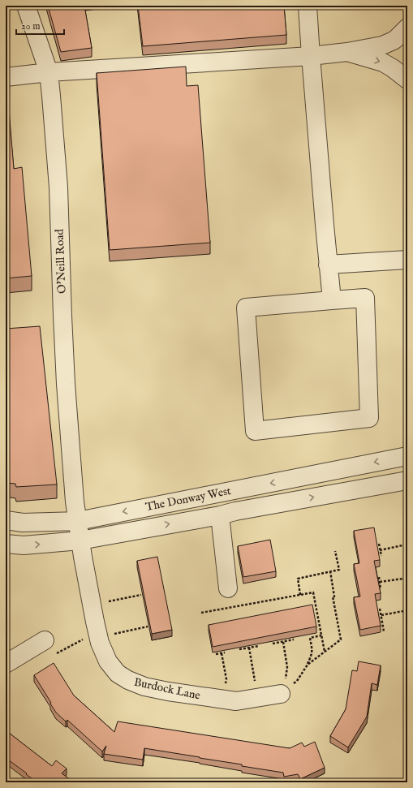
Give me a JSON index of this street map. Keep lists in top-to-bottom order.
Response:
{
  "streets": {
    "street": ["O'Neill Road", "The Donway West", "Burdock Lane"]
  },
  "crossings": [
    ["O'Neill Road", "The Donway West"],
    ["O'Neill Road", "Burdock Lane"],
    ["The Donway West", "Burdock Lane"]
  ],
  "scale_bar": "20 m"
}
